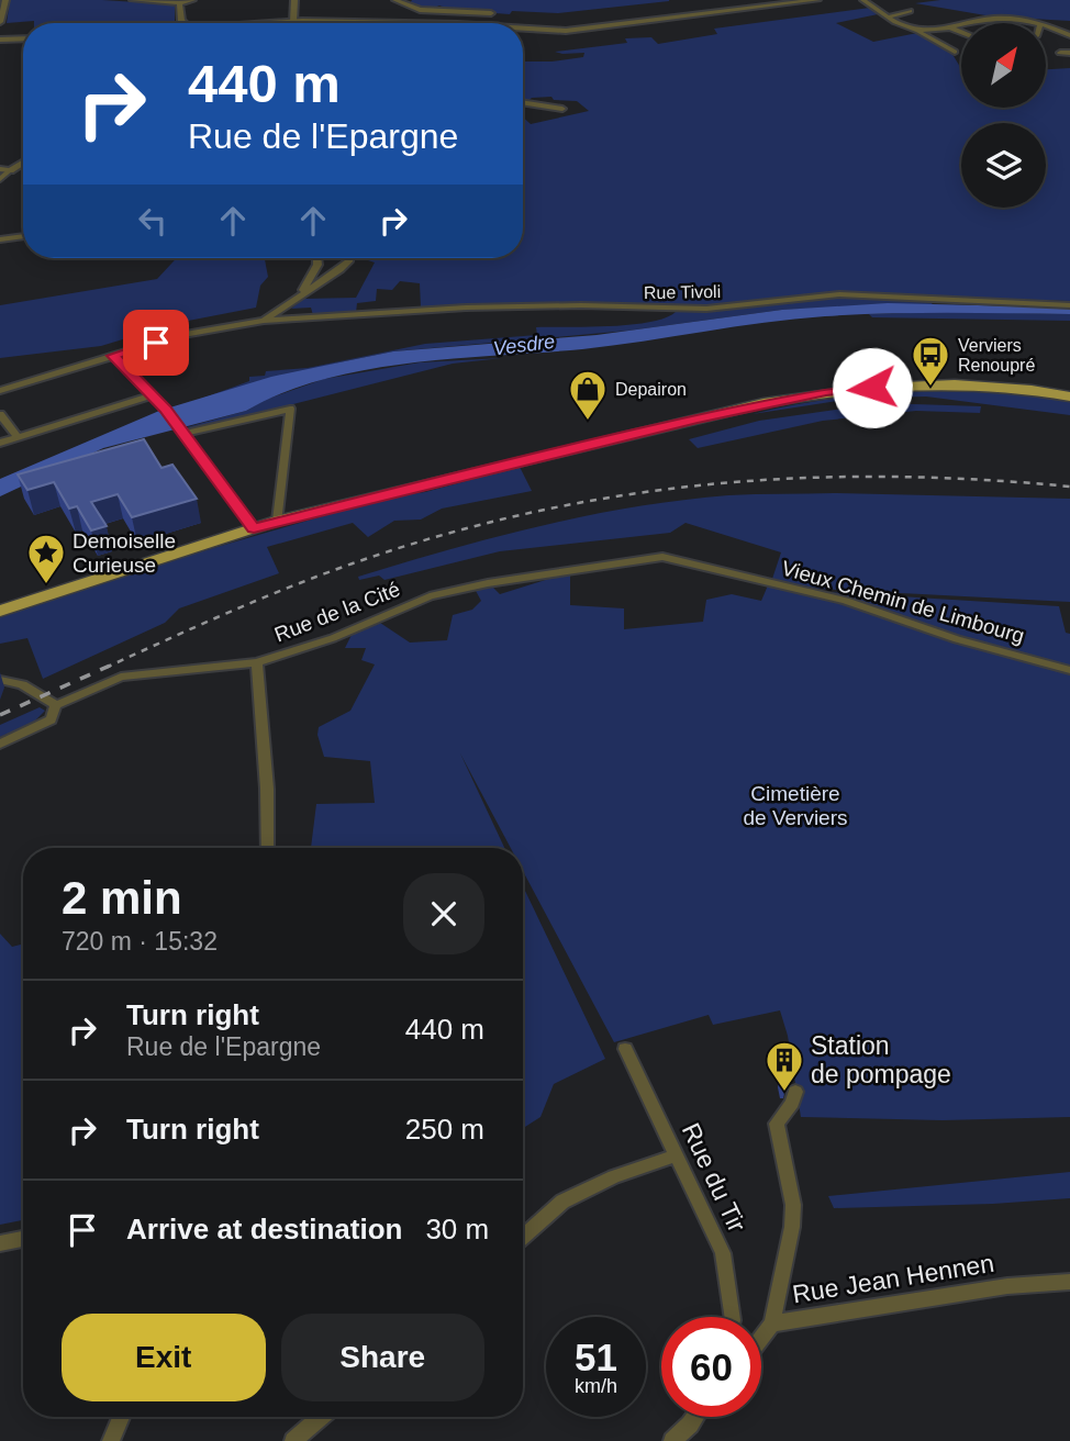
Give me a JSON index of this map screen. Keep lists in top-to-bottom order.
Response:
{
  "streets": {
    "street": [
      "Rue Tivoli",
      "Vieux Chemin de Limbourg",
      "Rue de la Cité",
      "Rue du Tir",
      "Rue Jean Hennen"
    ]
  },
  "crossings": [
    ["Vieux Chemin de Limbourg", "Rue de la Cité"]
  ],
  "water": ["Vesdre"],
  "parks": ["Cimetière de Verviers"],
  "places": {
    "bus stop": ["Verviers Renoupré"],
    "shop": ["Depairon"],
    "place": ["Demoiselle Curieuse"],
    "building": ["Station de pompage"]
  },
  "north": "top right",
  "page": {
    "turn": ["440 m", "Rue de l'Epargne"],
    "heading": ["2 min", "720 m · 15:32"],
    "list": [
      {
        "name": "Turn right",
        "note": "Rue de l'Epargne",
        "value": "440 m"
      },
      {
        "name": "Turn right",
        "value": "250 m"
      },
      {
        "name": "Arrive at destination",
        "value": "30 m"
      }
    ],
    "buttons": ["Exit", "Share"],
    "speed": "51 km/h",
    "limit": "60"
  }
}
